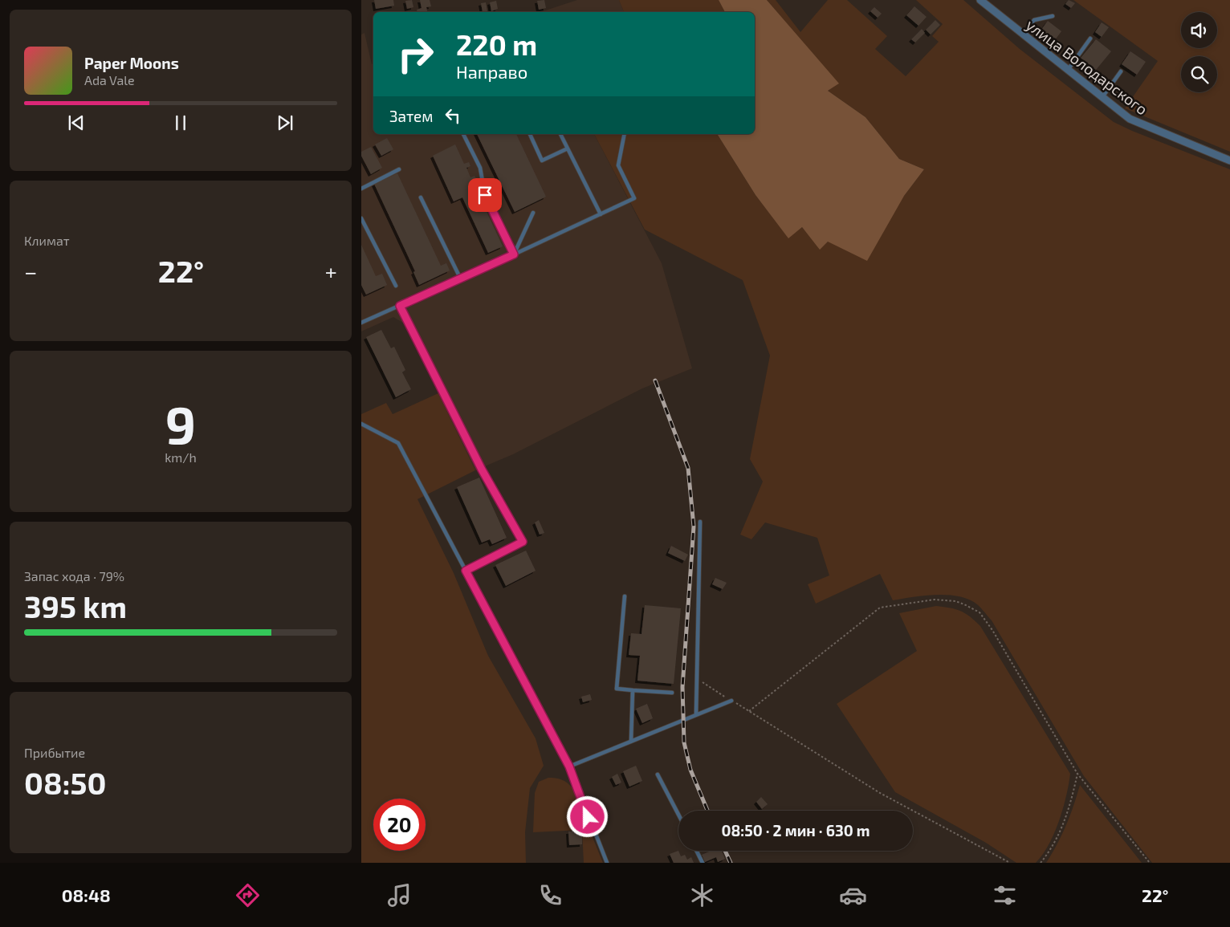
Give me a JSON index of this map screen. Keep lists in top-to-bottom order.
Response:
{
  "streets": {
    "street": ["улица Володарского"]
  },
  "page": {
    "turn": ["220 m", "Направо"],
    "song": ["Paper Moons", "Ada Vale"],
    "then": "Затем",
    "tile": [
      "Климат",
      ["9", "km/h"],
      ["Запас хода · 79%", "395 km"],
      ["Прибытие", "08:50"]
    ],
    "heat": ["−", "22°", "+"],
    "limit": "20",
    "trip": "08:50 · 2 мин · 630 m",
    "tabs": ["08:48", "22°"]
  }
}
